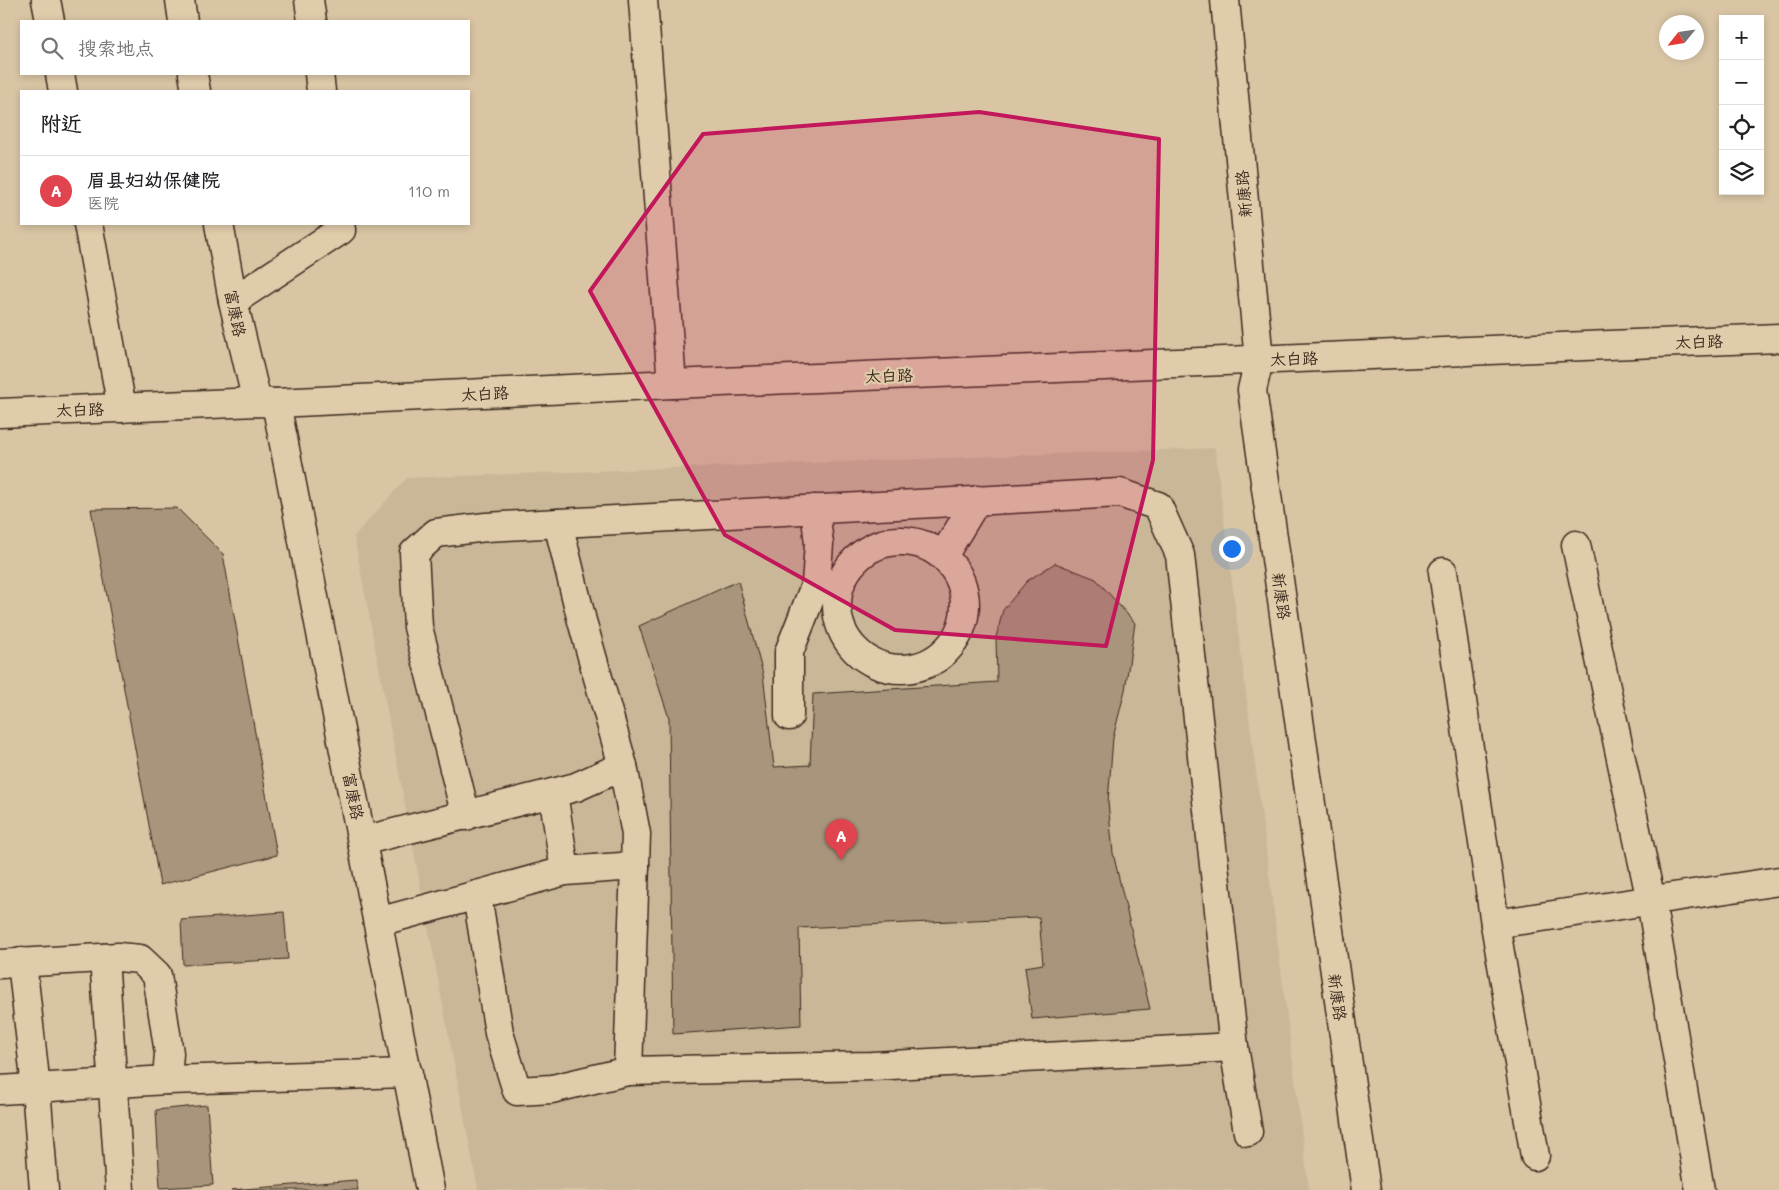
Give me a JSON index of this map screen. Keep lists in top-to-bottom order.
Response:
{
  "streets": {
    "main road": ["新康路", "富康路", "太白路"]
  },
  "crossings": [
    ["新康路", "太白路"],
    ["富康路", "太白路"]
  ],
  "north": "bottom left",
  "page": {
    "map_buttons": ["+", "−"],
    "search": "搜索地点",
    "heading": "附近",
    "list": [
      {
        "mark": "A",
        "name": "眉县妇幼保健院",
        "note": "医院",
        "value": "110 m"
      }
    ],
    "pins": "A"
  }
}
